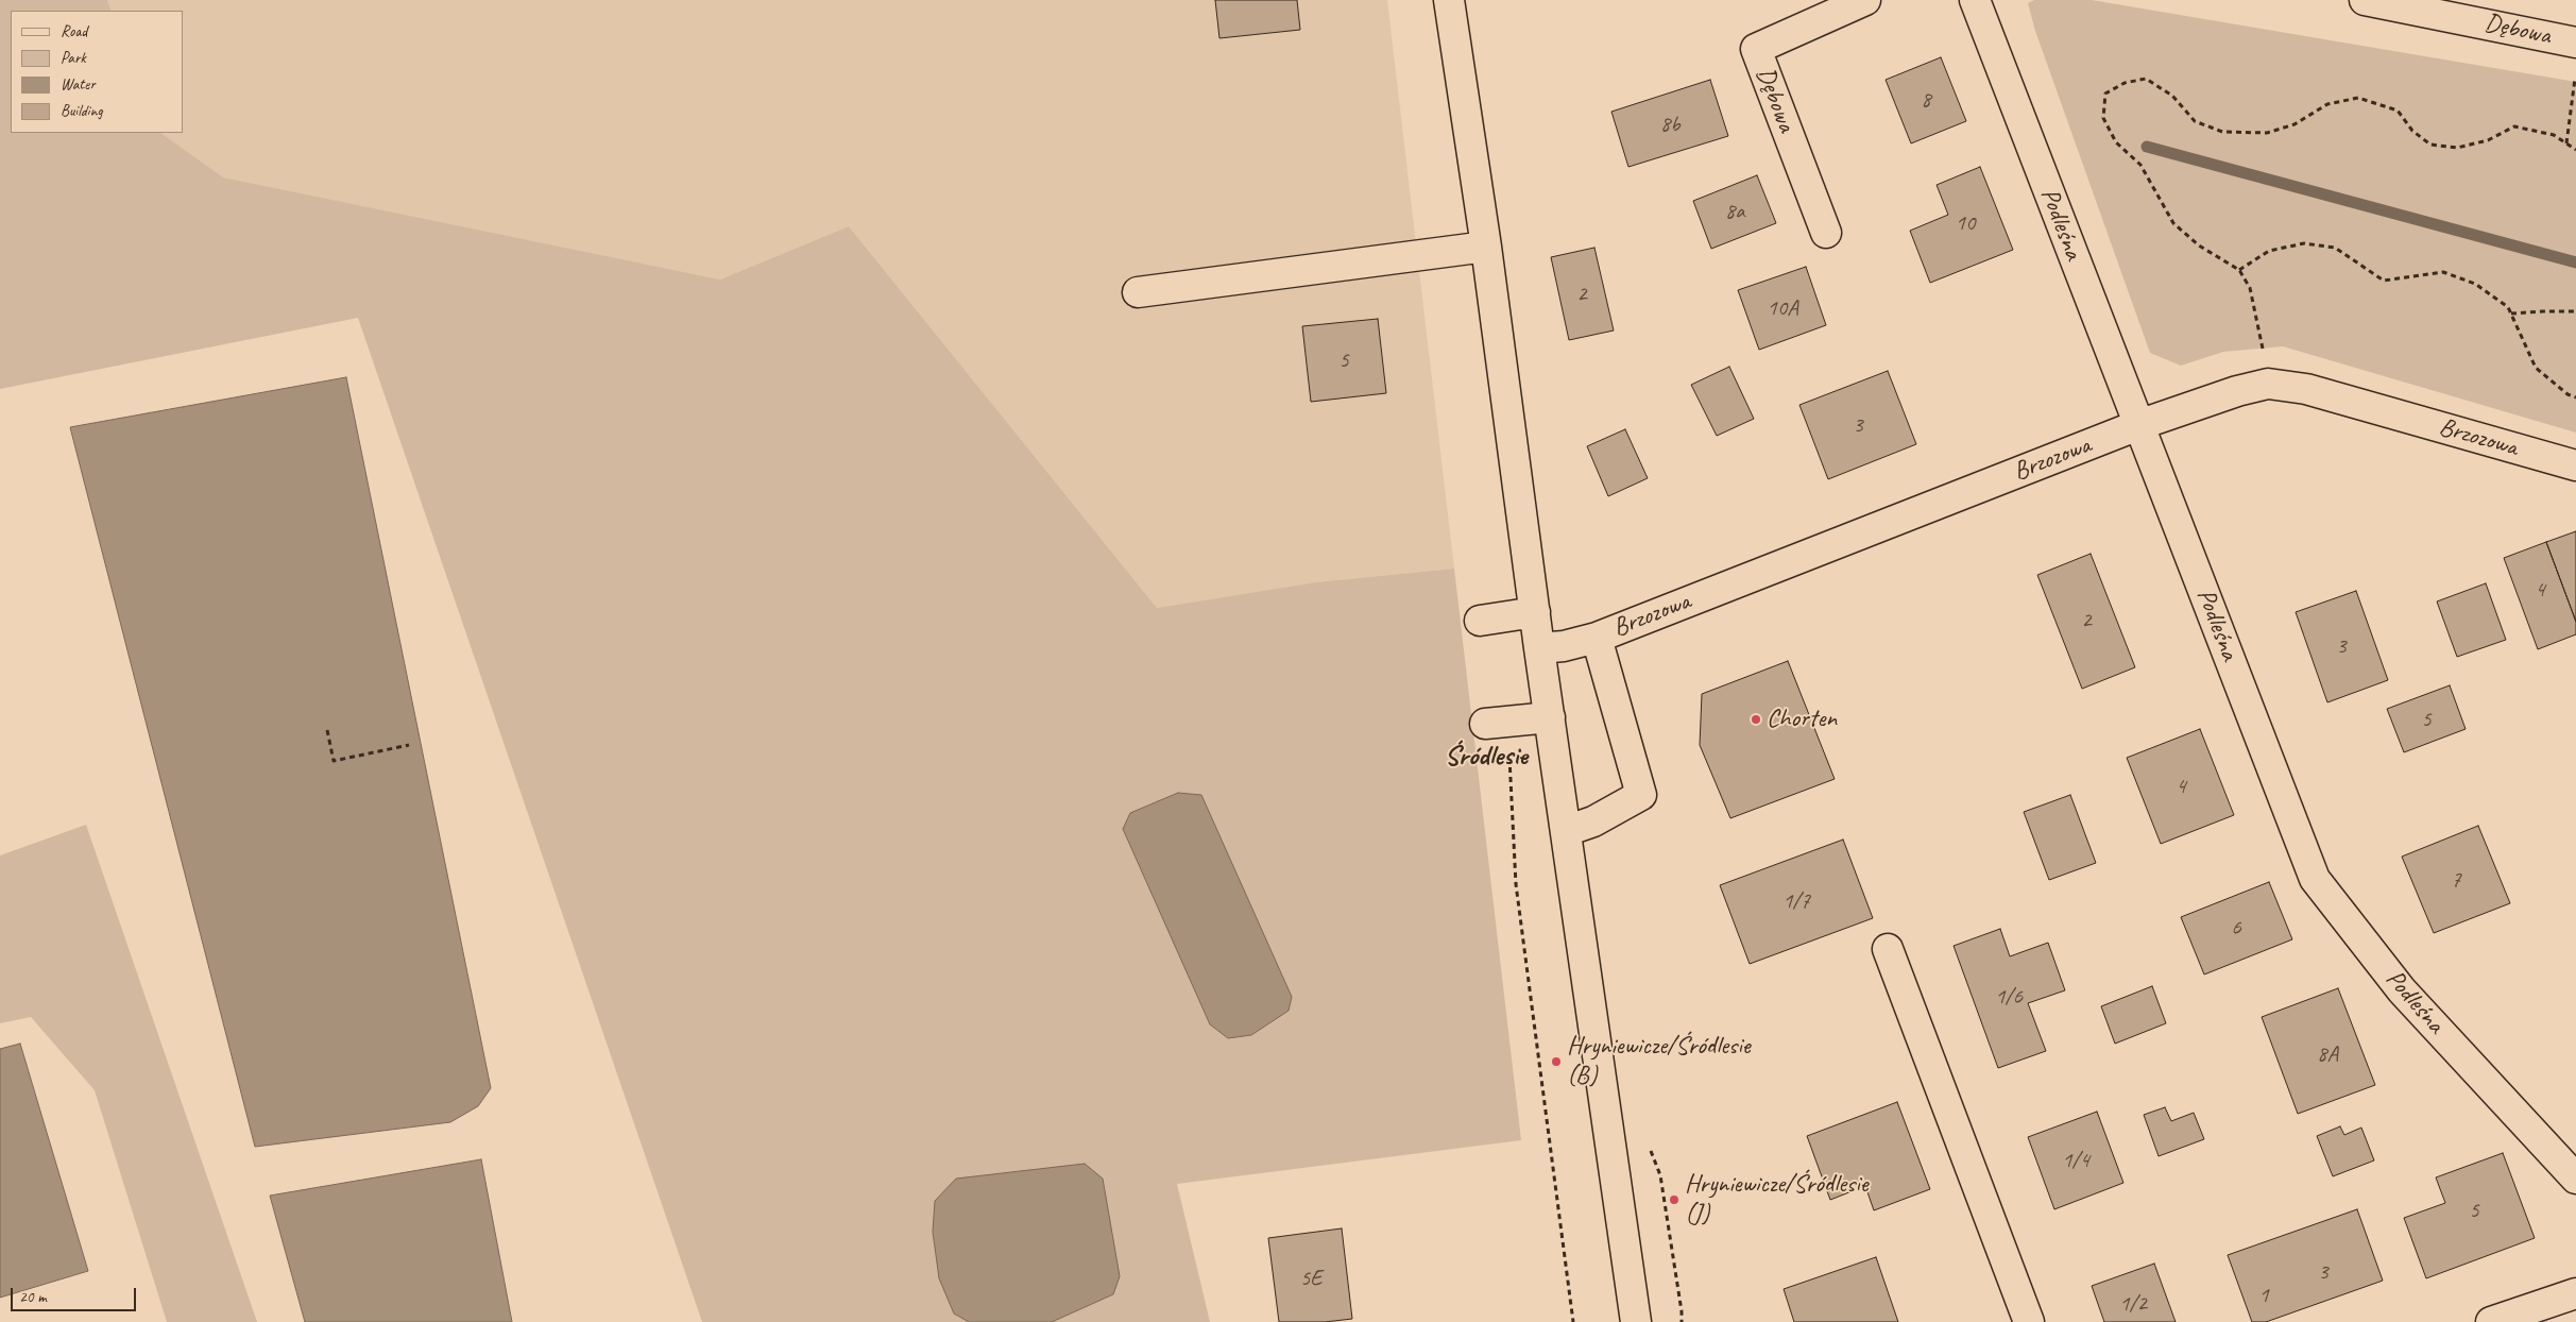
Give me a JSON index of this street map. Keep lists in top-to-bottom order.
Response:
{
  "streets": {
    "street": ["Dębowa", "Podleśna", "Brzozowa"]
  },
  "crossings": [
    ["Podleśna", "Brzozowa"]
  ],
  "districts": ["Śródlesie"],
  "places": ["Chorten", "Hryniewicze/Śródlesie (B)", "Hryniewicze/Śródlesie (J)"],
  "house_numbers": [
    "8",
    "8b",
    "8a",
    "10",
    "2",
    "10A",
    "5",
    "3",
    "4",
    "2",
    "3",
    "5",
    "4",
    "7",
    "1/7",
    "6",
    "1/6",
    "8A",
    "1/4",
    "5",
    "3",
    "5E",
    "1",
    "1/2"
  ],
  "legend": [
    "Road",
    "Park",
    "Water",
    "Building"
  ],
  "scale_bar": "20 m"
}
